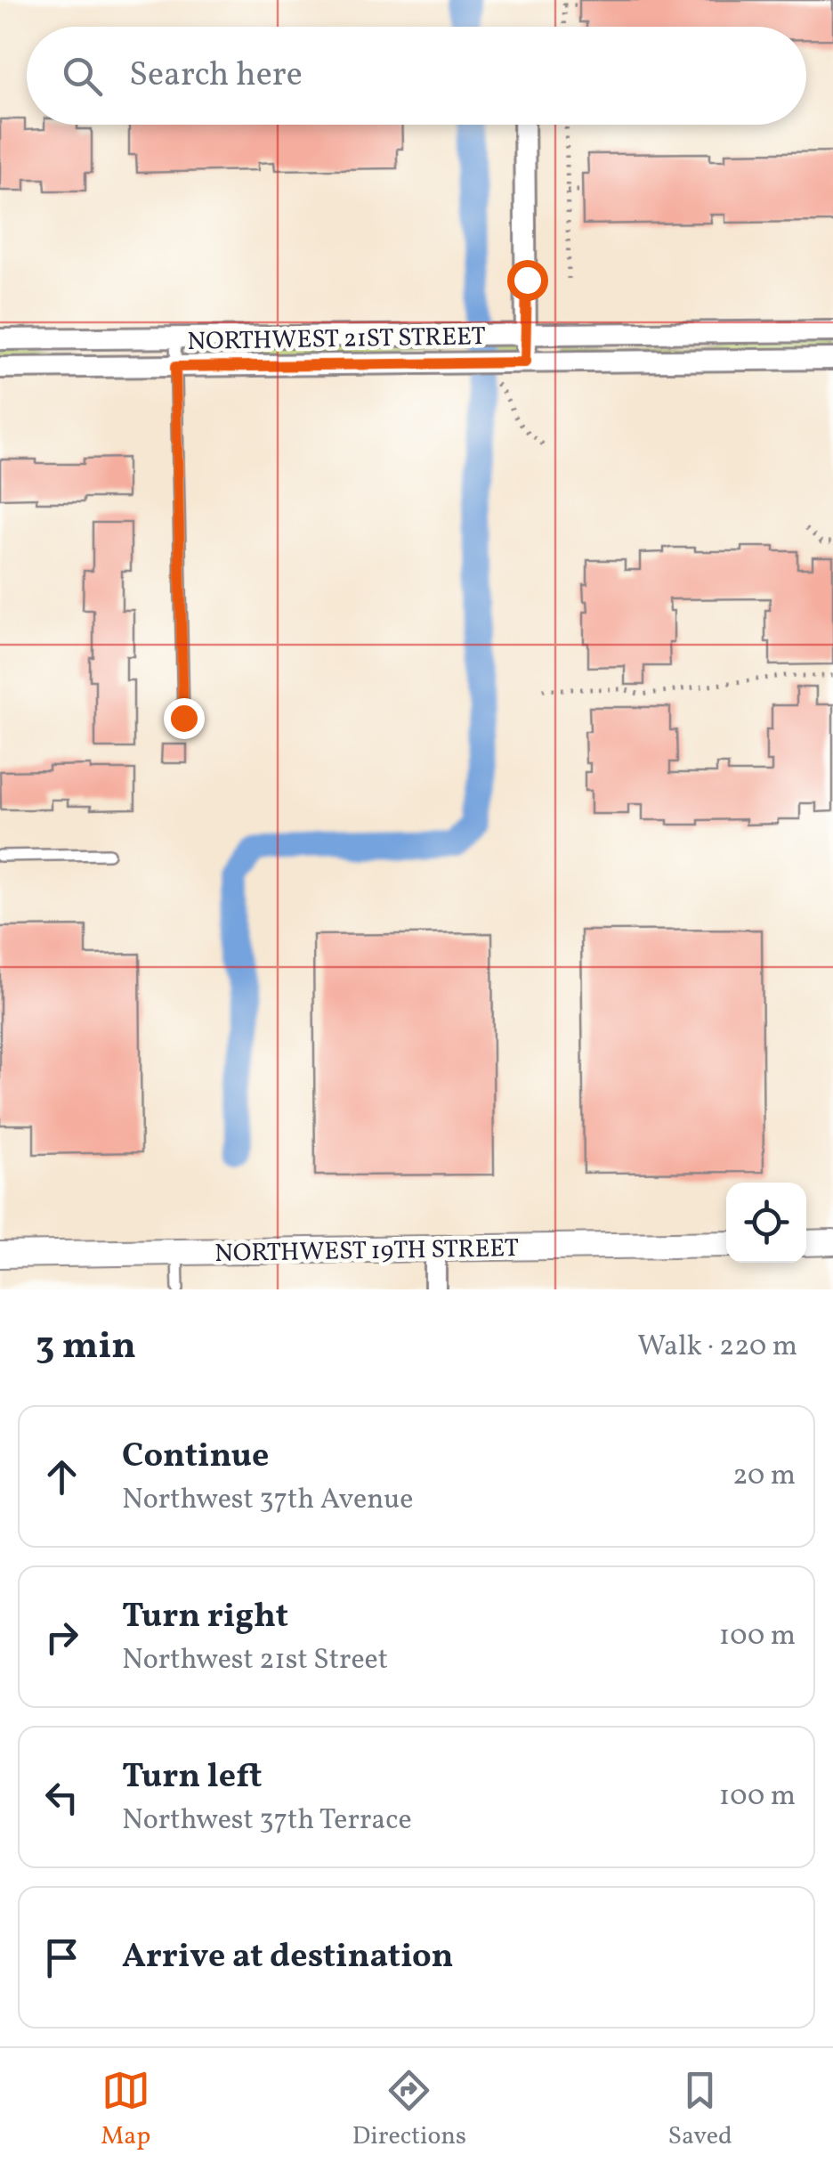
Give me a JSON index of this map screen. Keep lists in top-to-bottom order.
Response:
{
  "streets": {
    "street": ["NORTHWEST 21ST STREET", "NORTHWEST 19TH STREET"]
  },
  "page": {
    "search": "Search here",
    "heading": ["3 min", "Walk · 220 m"],
    "list": [
      ["Continue", "Northwest 37th Avenue", "20 m"],
      ["Turn right", "Northwest 21st Street", "100 m"],
      ["Turn left", "Northwest 37th Terrace", "100 m"],
      "Arrive at destination"
    ],
    "nav": ["Map", "Directions", "Saved"]
  }
}
